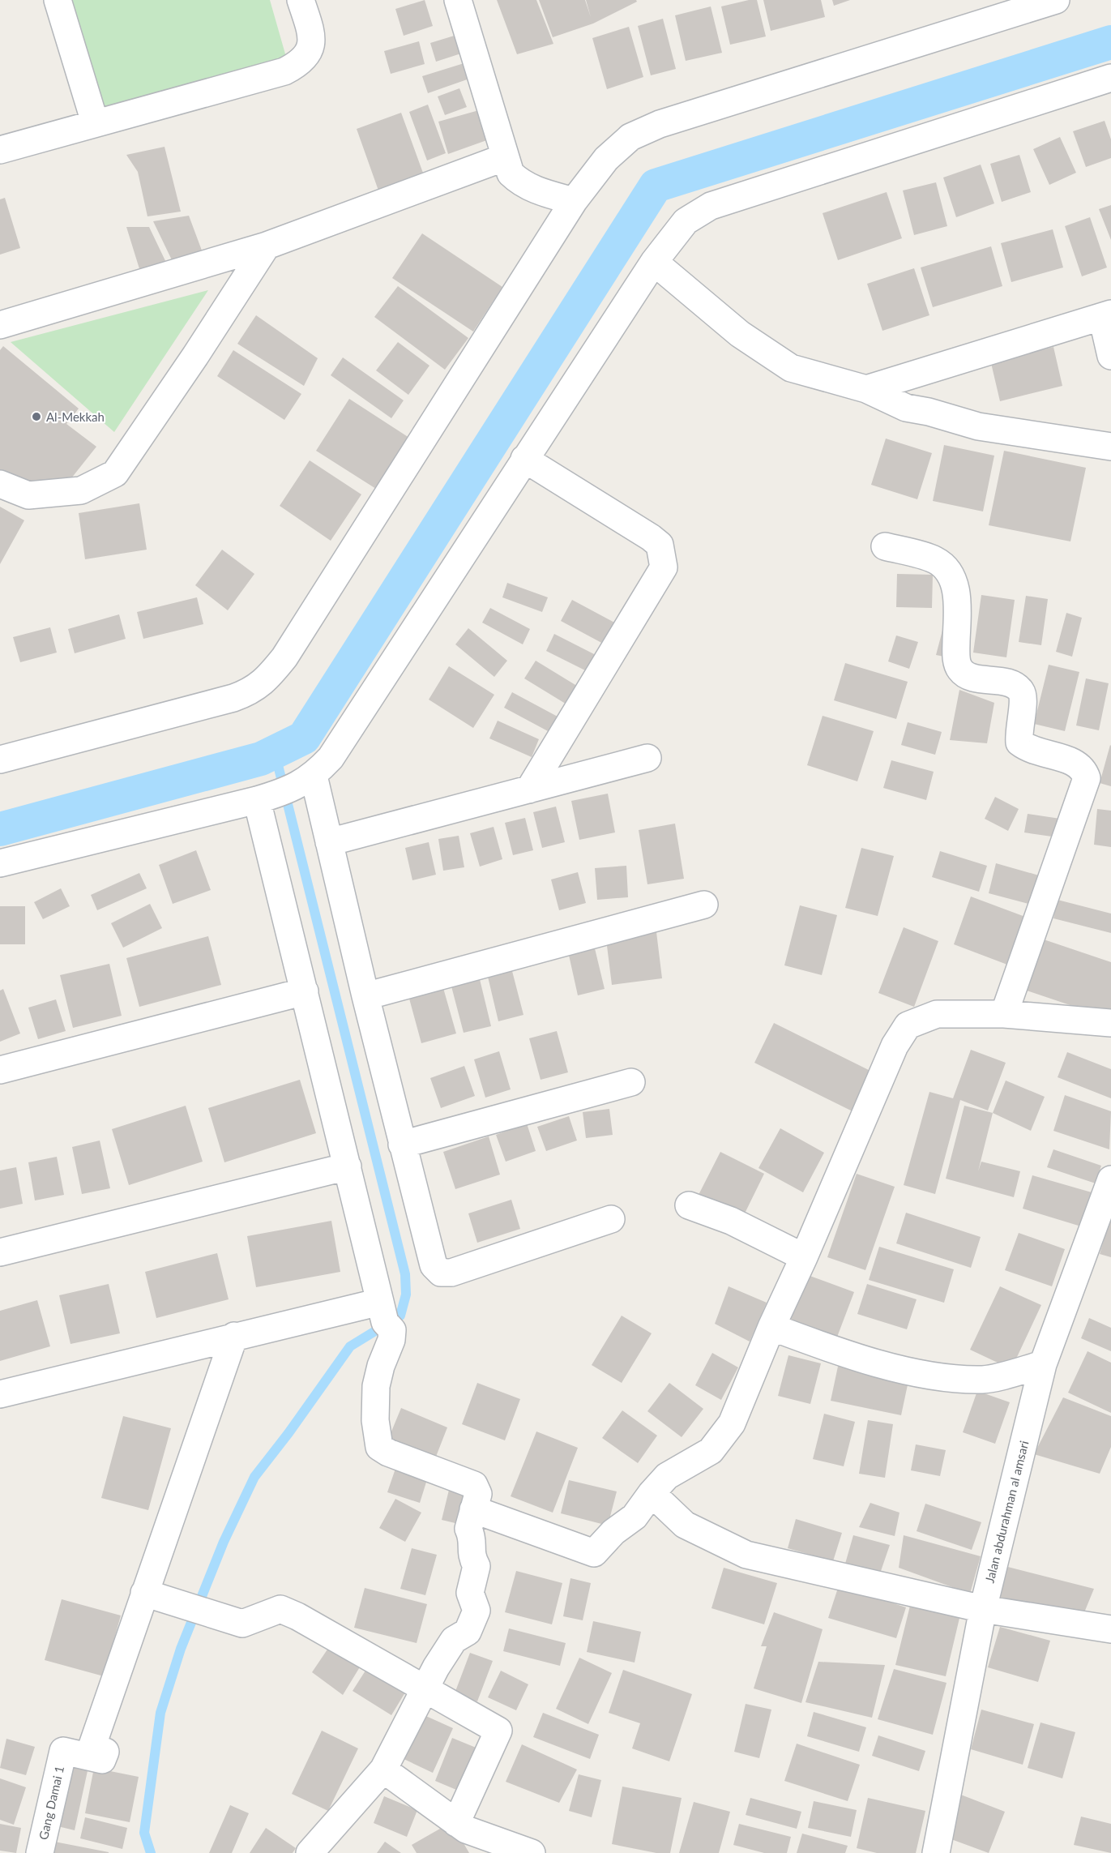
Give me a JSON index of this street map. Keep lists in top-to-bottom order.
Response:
{
  "streets": {
    "street": ["Jalan abdurahman al amsari", "Gang Damai 1"]
  },
  "places": ["Al-Mekkah"]
}
